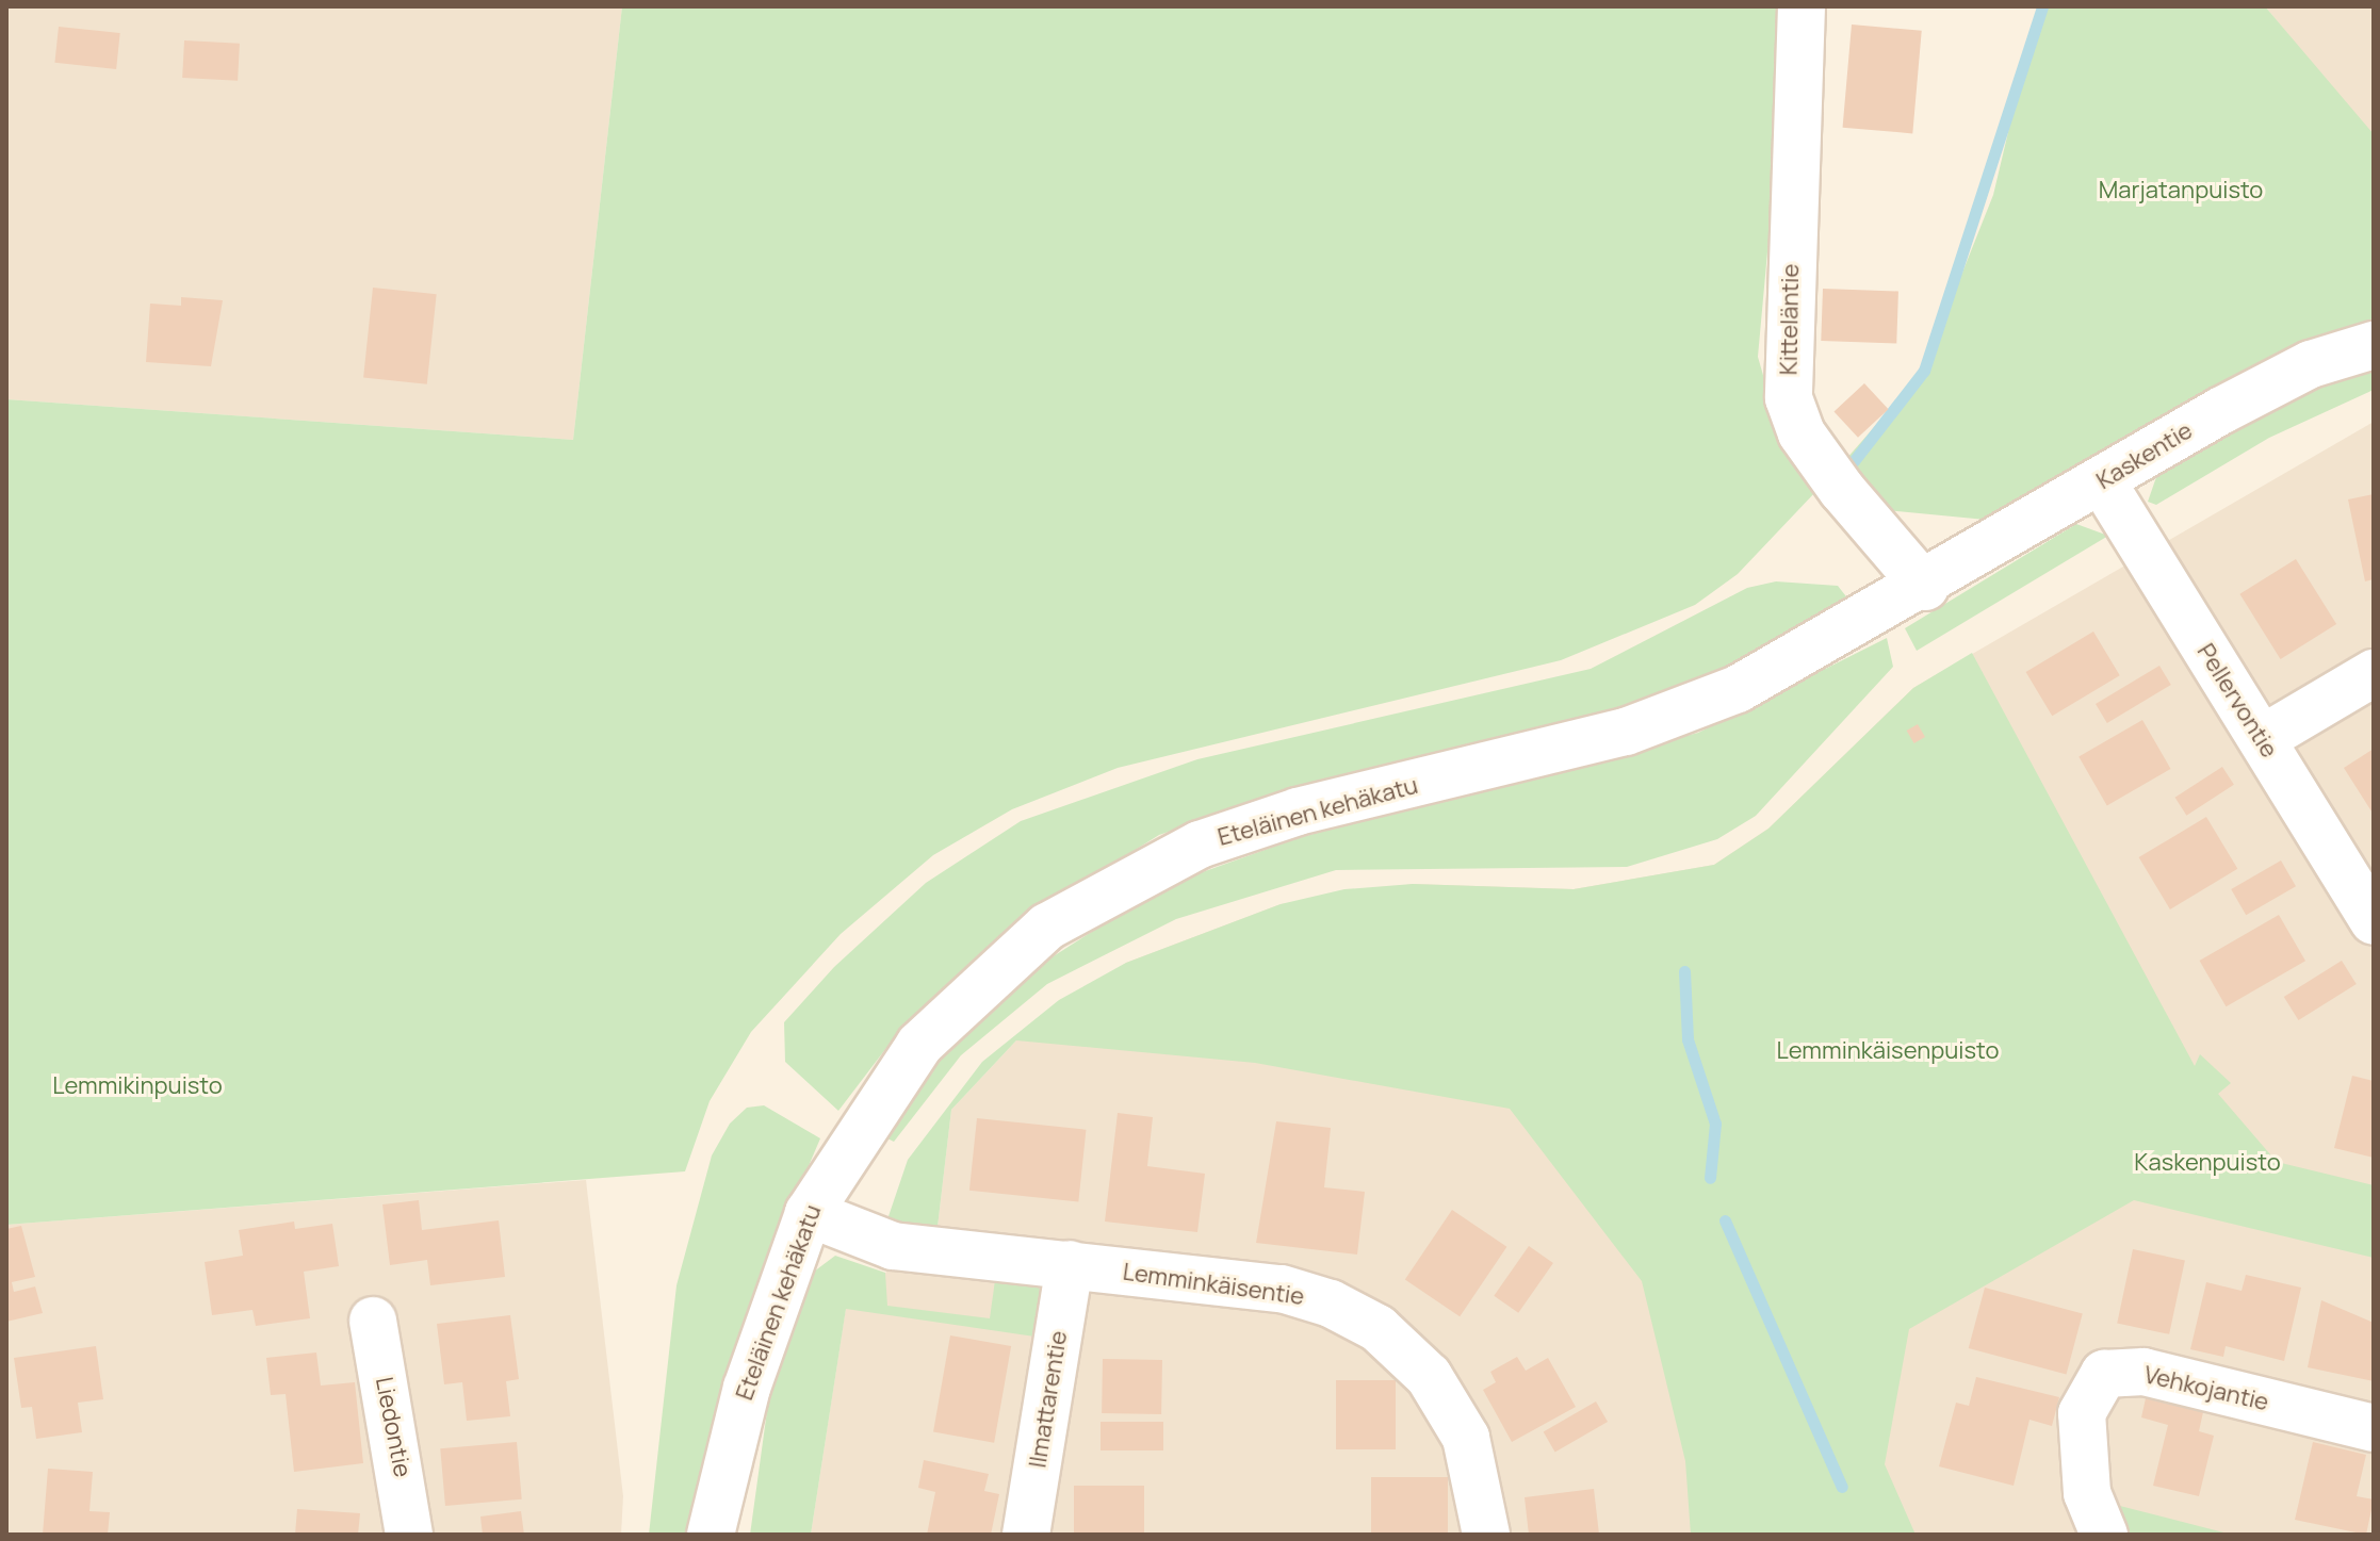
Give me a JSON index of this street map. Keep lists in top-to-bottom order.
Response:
{
  "streets": {
    "street": [
      "Kitteläntie",
      "Kaskentie",
      "Pellervontie",
      "Eteläinen kehäkatu",
      "Lemminkäisentie",
      "Vehkojantie",
      "Ilmattarentie",
      "Liedontie"
    ]
  },
  "crossings": [
    ["Kitteläntie", "Kaskentie"],
    ["Kitteläntie", "Eteläinen kehäkatu"],
    ["Kaskentie", "Pellervontie"],
    ["Kaskentie", "Eteläinen kehäkatu"],
    ["Eteläinen kehäkatu", "Lemminkäisentie"],
    ["Lemminkäisentie", "Ilmattarentie"]
  ],
  "parks": [
    "Marjatanpuisto",
    "Lemminkäisenpuisto",
    "Lemmikinpuisto",
    "Kaskenpuisto"
  ]
}
